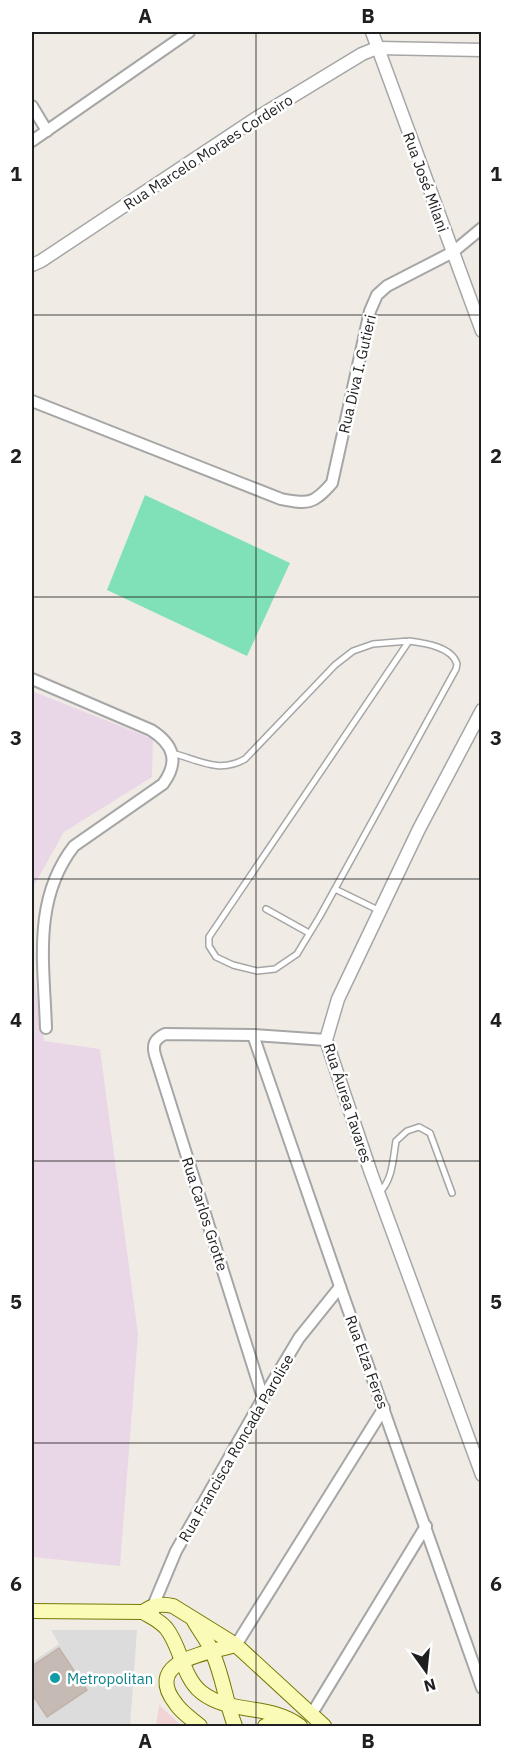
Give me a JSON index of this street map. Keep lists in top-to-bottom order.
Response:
{
  "streets": {
    "street": [
      "Rua Marcelo Moraes Cordeiro",
      "Rua José Milani",
      "Rua Diva I. Gutieri",
      "Rua Áurea Tavares",
      "Rua Carlos Grotte",
      "Rua Elza Feres",
      "Rua Francisca Roncada Parolise"
    ]
  },
  "crossings": [
    ["Rua Marcelo Moraes Cordeiro", "Rua José Milani"],
    ["Rua José Milani", "Rua Diva I. Gutieri"],
    ["Rua Carlos Grotte", "Rua Elza Feres"],
    ["Rua Carlos Grotte", "Rua Francisca Roncada Parolise"],
    ["Rua Elza Feres", "Rua Francisca Roncada Parolise"]
  ],
  "places": ["Metropolitan"],
  "north": "bottom",
  "grid": {
    "columns": ["A", "B"],
    "rows": [
      "1",
      "2",
      "3",
      "4",
      "5",
      "6"
    ]
  }
}
